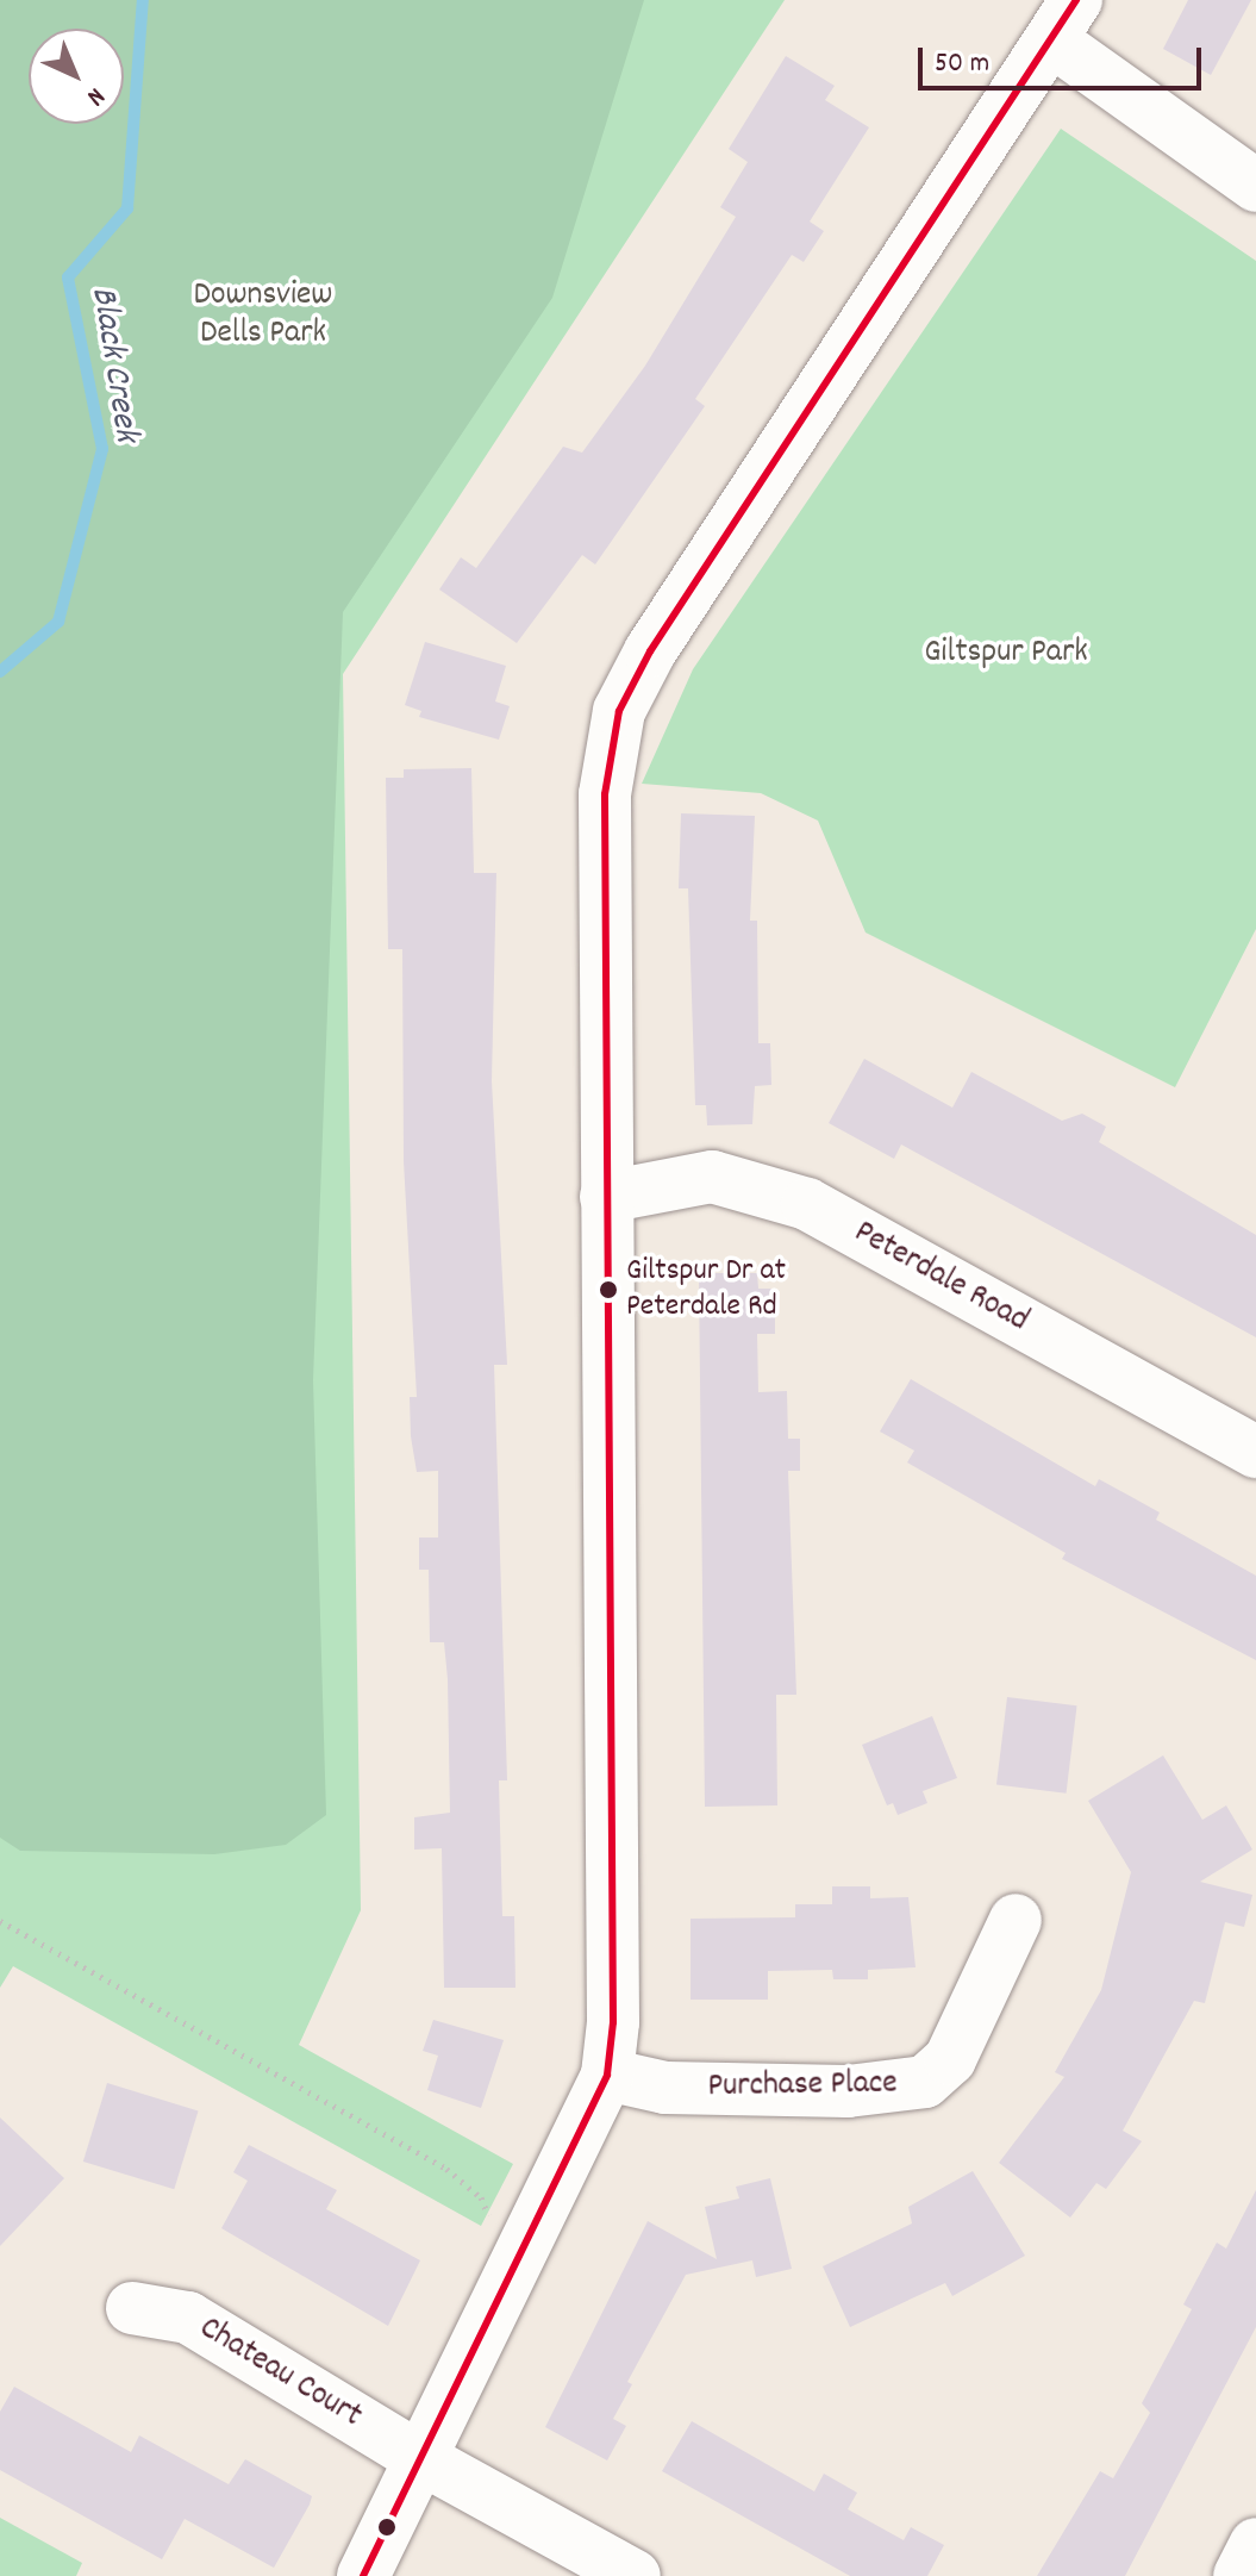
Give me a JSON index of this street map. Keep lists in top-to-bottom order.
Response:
{
  "streets": {
    "street": ["Peterdale Road", "Purchase Place", "Chateau Court"]
  },
  "water": ["Black Creek"],
  "parks": ["Downsview Dells Park", "Giltspur Park"],
  "places": ["Giltspur Dr at Peterdale Rd"],
  "scale_bar": "50 m",
  "north": "bottom right"
}
